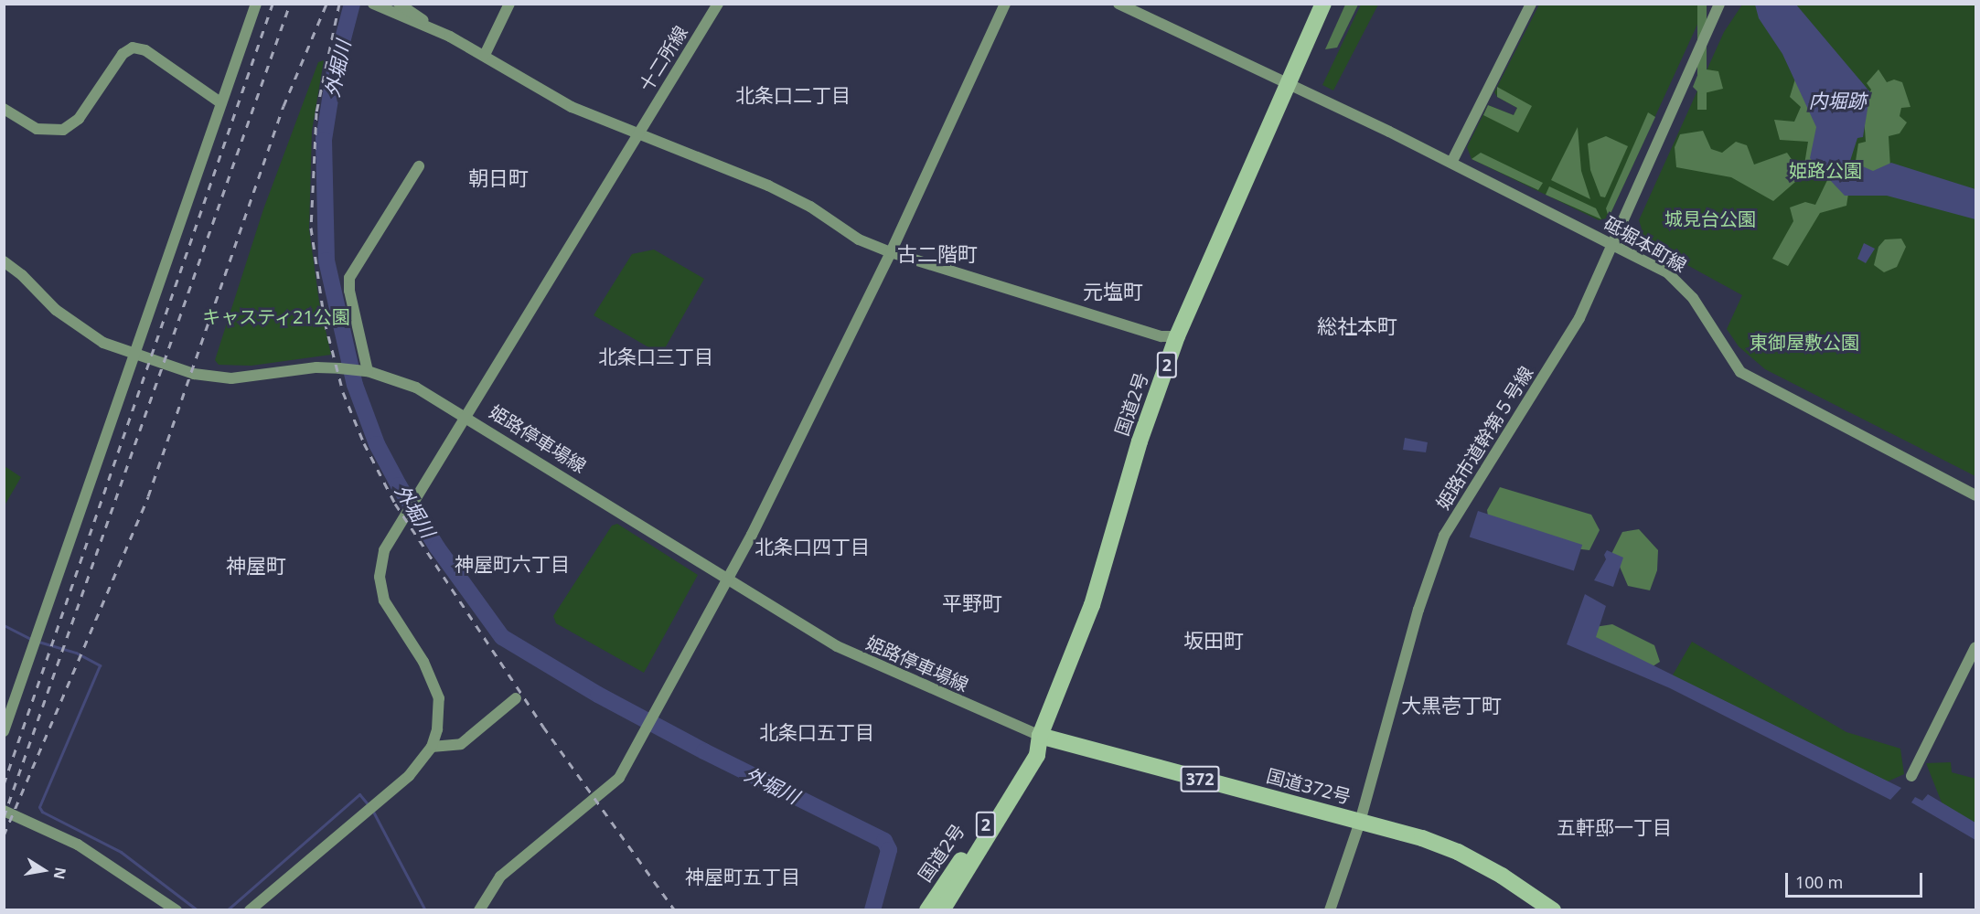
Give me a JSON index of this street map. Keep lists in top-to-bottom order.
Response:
{
  "streets": {
    "highway": [
      "2",
      "国道2号",
      "372",
      "国道372号"
    ],
    "street": [
      "十二所線",
      "砥堀本町線",
      "姫路市道幹第５号線",
      "姫路停車場線"
    ]
  },
  "crossings": [
    ["十二所線", "姫路停車場線"],
    ["砥堀本町線", "国道2号"],
    ["砥堀本町線", "姫路市道幹第５号線"],
    ["国道2号", "姫路停車場線"],
    ["国道2号", "国道372号"],
    ["姫路市道幹第５号線", "国道372号"],
    ["姫路停車場線", "国道372号"]
  ],
  "districts": [
    "北条口二丁目",
    "朝日町",
    "古二階町",
    "元塩町",
    "総社本町",
    "北条口三丁目",
    "北条口四丁目",
    "神屋町六丁目",
    "神屋町",
    "平野町",
    "坂田町",
    "大黒壱丁町",
    "北条口五丁目",
    "五軒邸一丁目",
    "神屋町五丁目"
  ],
  "water": ["外堀川", "内堀跡"],
  "parks": [
    "姫路公園",
    "城見台公園",
    "キャスティ21公園",
    "東御屋敷公園"
  ],
  "scale_bar": "100 m",
  "north": "right"
}
